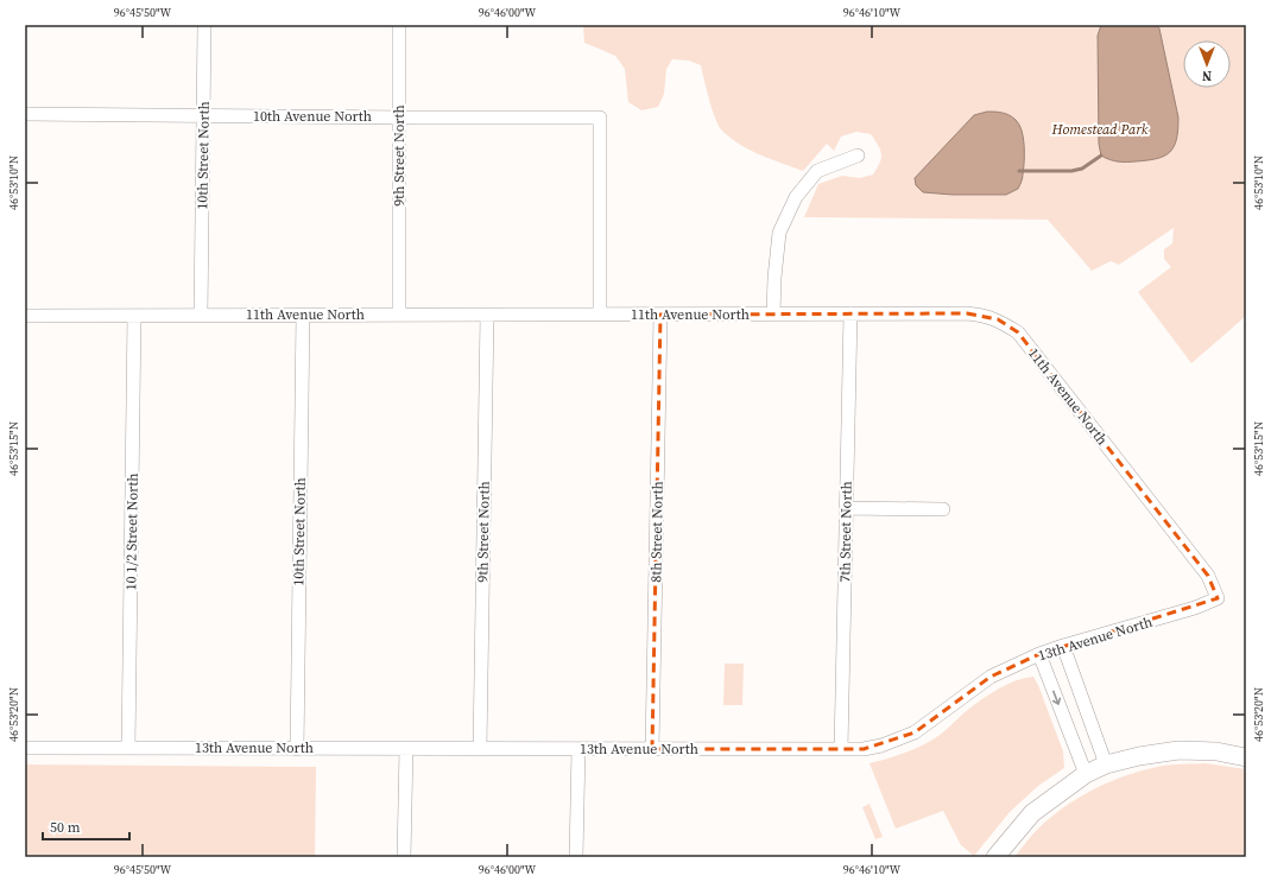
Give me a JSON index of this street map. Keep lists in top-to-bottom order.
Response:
{
  "streets": {
    "street": [
      "10th Avenue North",
      "10th Street North",
      "9th Street North",
      "11th Avenue North",
      "10 1/2 Street North",
      "8th Street North",
      "7th Street North",
      "13th Avenue North"
    ]
  },
  "crossings": [
    ["10th Avenue North", "10th Street North"],
    ["10th Avenue North", "9th Street North"],
    ["10th Avenue North", "11th Avenue North"],
    ["10th Street North", "11th Avenue North"],
    ["10th Street North", "13th Avenue North"],
    ["9th Street North", "11th Avenue North"],
    ["9th Street North", "13th Avenue North"],
    ["11th Avenue North", "10 1/2 Street North"],
    ["11th Avenue North", "8th Street North"],
    ["11th Avenue North", "7th Street North"],
    ["11th Avenue North", "13th Avenue North"],
    ["10 1/2 Street North", "13th Avenue North"],
    ["8th Street North", "13th Avenue North"],
    ["7th Street North", "13th Avenue North"]
  ],
  "parks": ["Homestead Park"],
  "scale_bar": "50 m",
  "north": "bottom",
  "coordinates": [
    "96°45'50\"W",
    "96°46'00\"W",
    "96°46'10\"W",
    "46°53'10\"N",
    "46°53'15\"N",
    "46°53'20\"N"
  ]
}
